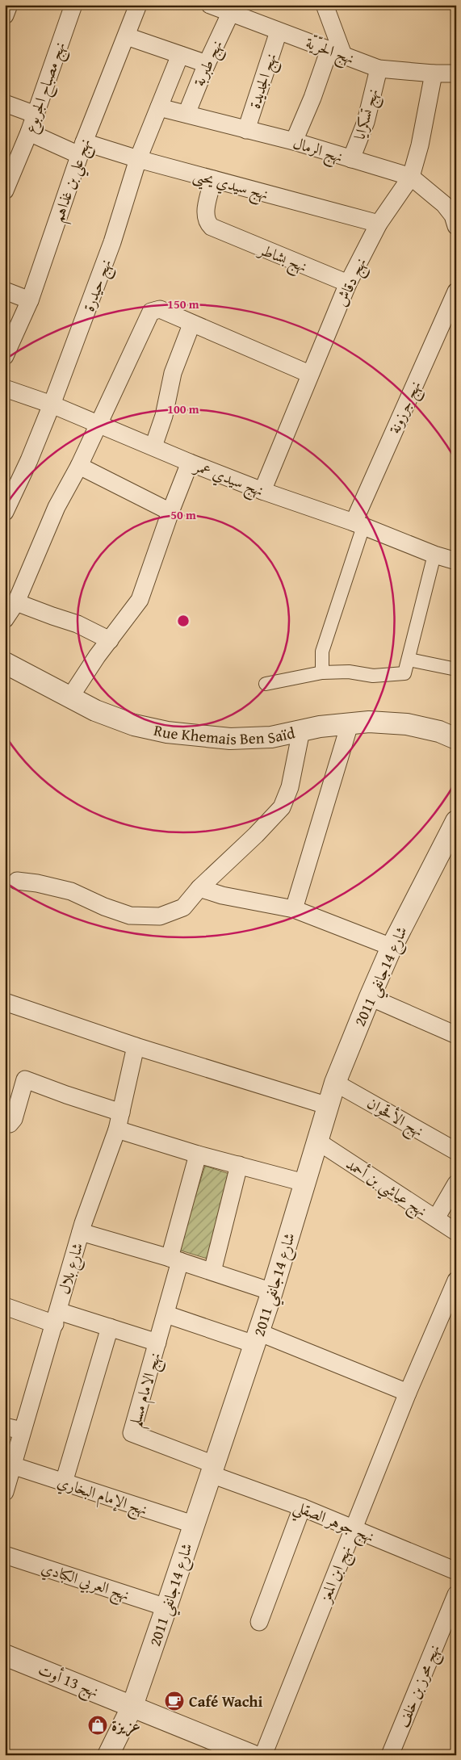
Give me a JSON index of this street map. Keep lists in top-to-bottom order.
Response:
{
  "streets": {
    "street": [
      "نهج الحرّيّة",
      "نهج طبربة",
      "نهج الجديدة",
      "نهج مصباح الجربوع",
      "نهج تسكرايا",
      "نهج الرمال",
      "نهج علي بن غذاهم",
      "نهج سيدي يحيى",
      "نهج بشاطر",
      "نهج دقاش",
      "نهج حيدرة",
      "نهج جرزونة",
      "نهج سيدي عمر",
      "Rue Khemais Ben Saïd",
      "شارع 14جانفي 2011",
      "نهج الأقحوان",
      "نهج عياشي بن أحمد",
      "شارع بلال",
      "نهج الامام مسلم",
      "نهج الإمام البخاري",
      "نهج جوهر الصقلي",
      "نهج ابن المعز",
      "نهج العربي الكبادي",
      "نهج 13 أوت",
      "نهج محرز بن خلف"
    ]
  },
  "crossings": [
    ["نهج الحرّيّة", "نهج طبربة"],
    ["نهج الحرّيّة", "نهج الجديدة"],
    ["نهج الحرّيّة", "نهج تسكرايا"],
    ["نهج الحرّيّة", "نهج دقاش"],
    ["نهج طبربة", "نهج الرمال"],
    ["نهج الجديدة", "نهج الرمال"],
    ["نهج مصباح الجربوع", "نهج سيدي يحيى"],
    ["نهج تسكرايا", "نهج الرمال"],
    ["نهج الرمال", "نهج دقاش"],
    ["نهج الرمال", "نهج حيدرة"],
    ["نهج علي بن غذاهم", "نهج سيدي يحيى"],
    ["نهج سيدي يحيى", "نهج بشاطر"],
    ["نهج سيدي يحيى", "نهج دقاش"],
    ["نهج سيدي يحيى", "نهج حيدرة"],
    ["نهج بشاطر", "نهج دقاش"],
    ["نهج دقاش", "نهج سيدي عمر"],
    ["نهج حيدرة", "نهج سيدي عمر"],
    ["نهج جرزونة", "نهج سيدي عمر"],
    ["شارع 14جانفي 2011", "نهج الأقحوان"],
    ["شارع 14جانفي 2011", "نهج عياشي بن أحمد"],
    ["شارع 14جانفي 2011", "نهج الامام مسلم"],
    ["شارع 14جانفي 2011", "نهج الإمام البخاري"],
    ["شارع 14جانفي 2011", "نهج جوهر الصقلي"],
    ["شارع 14جانفي 2011", "نهج العربي الكبادي"],
    ["شارع 14جانفي 2011", "نهج 13 أوت"],
    ["شارع بلال", "نهج الإمام البخاري"],
    ["نهج الامام مسلم", "نهج جوهر الصقلي"],
    ["نهج جوهر الصقلي", "نهج ابن المعز"]
  ],
  "places": {
    "cafe": ["Café Wachi"],
    "shop": ["عزيزة"]
  },
  "rings": ["150 m", "100 m", "50 m"]
}
